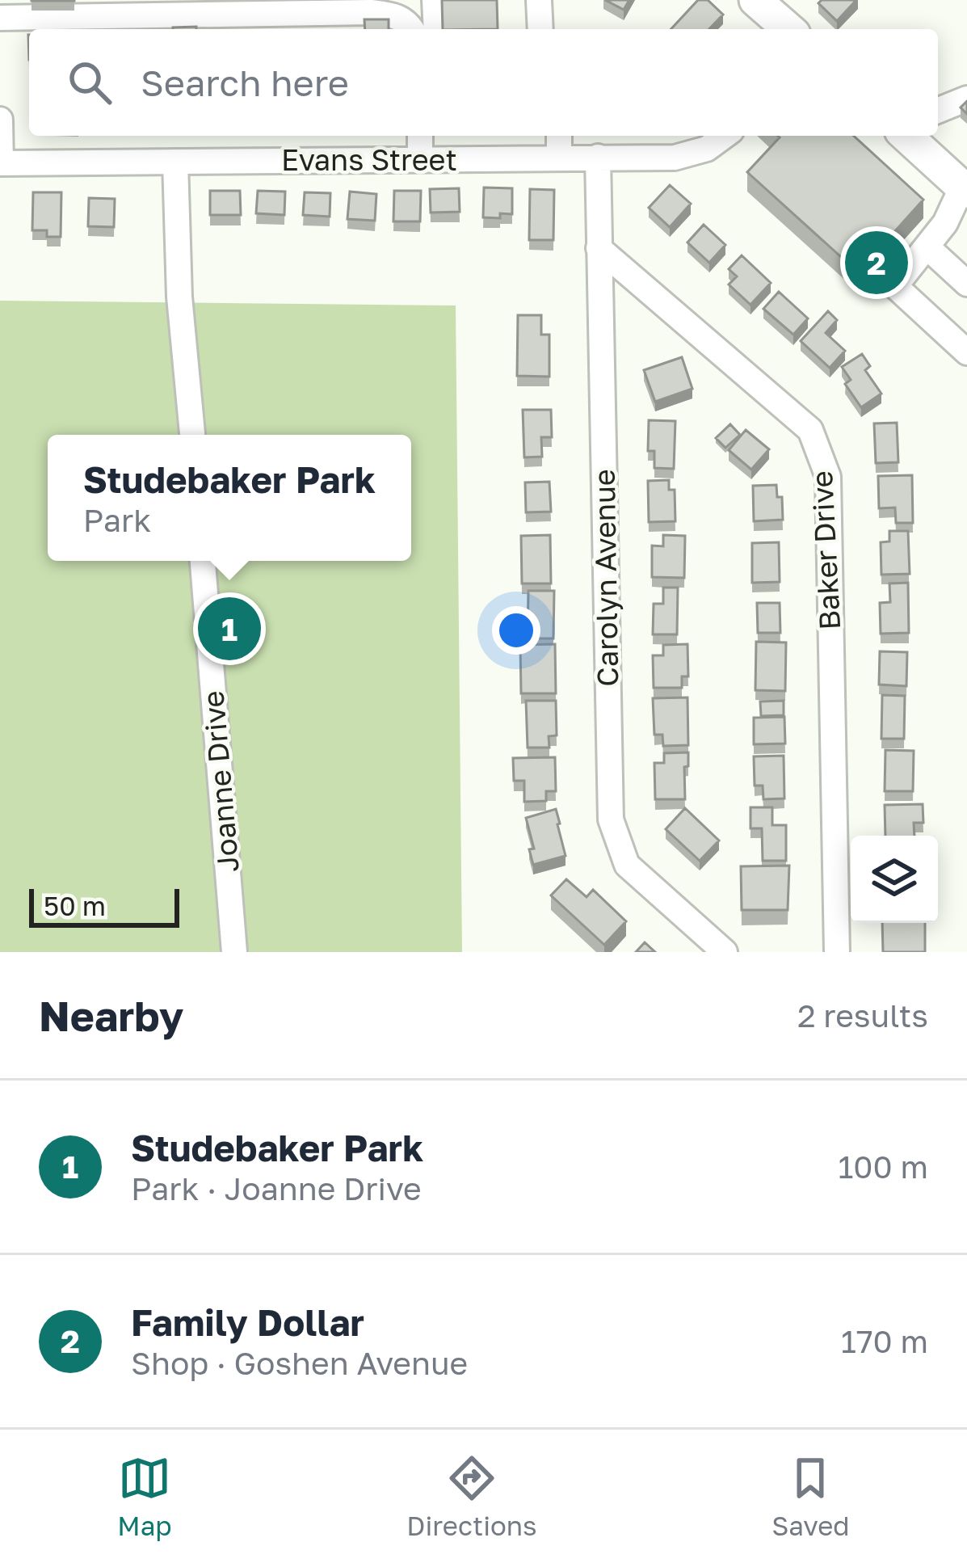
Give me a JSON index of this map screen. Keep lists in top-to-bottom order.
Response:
{
  "streets": {
    "street": [
      "Evans Street",
      "Baker Drive",
      "Carolyn Avenue",
      "Joanne Drive"
    ]
  },
  "crossings": [
    ["Evans Street", "Carolyn Avenue"],
    ["Baker Drive", "Carolyn Avenue"]
  ],
  "scale_bar": "50 m",
  "page": {
    "search": "Search here",
    "pins": ["2", "1"],
    "popup": ["Studebaker Park", "Park"],
    "scale": "50 m",
    "heading": ["Nearby", "2 results"],
    "list": [
      {
        "mark": "1",
        "name": "Studebaker Park",
        "note": "Park · Joanne Drive",
        "value": "100 m"
      },
      {
        "mark": "2",
        "name": "Family Dollar",
        "note": "Shop · Goshen Avenue",
        "value": "170 m"
      }
    ],
    "nav": ["Map", "Directions", "Saved"]
  }
}
